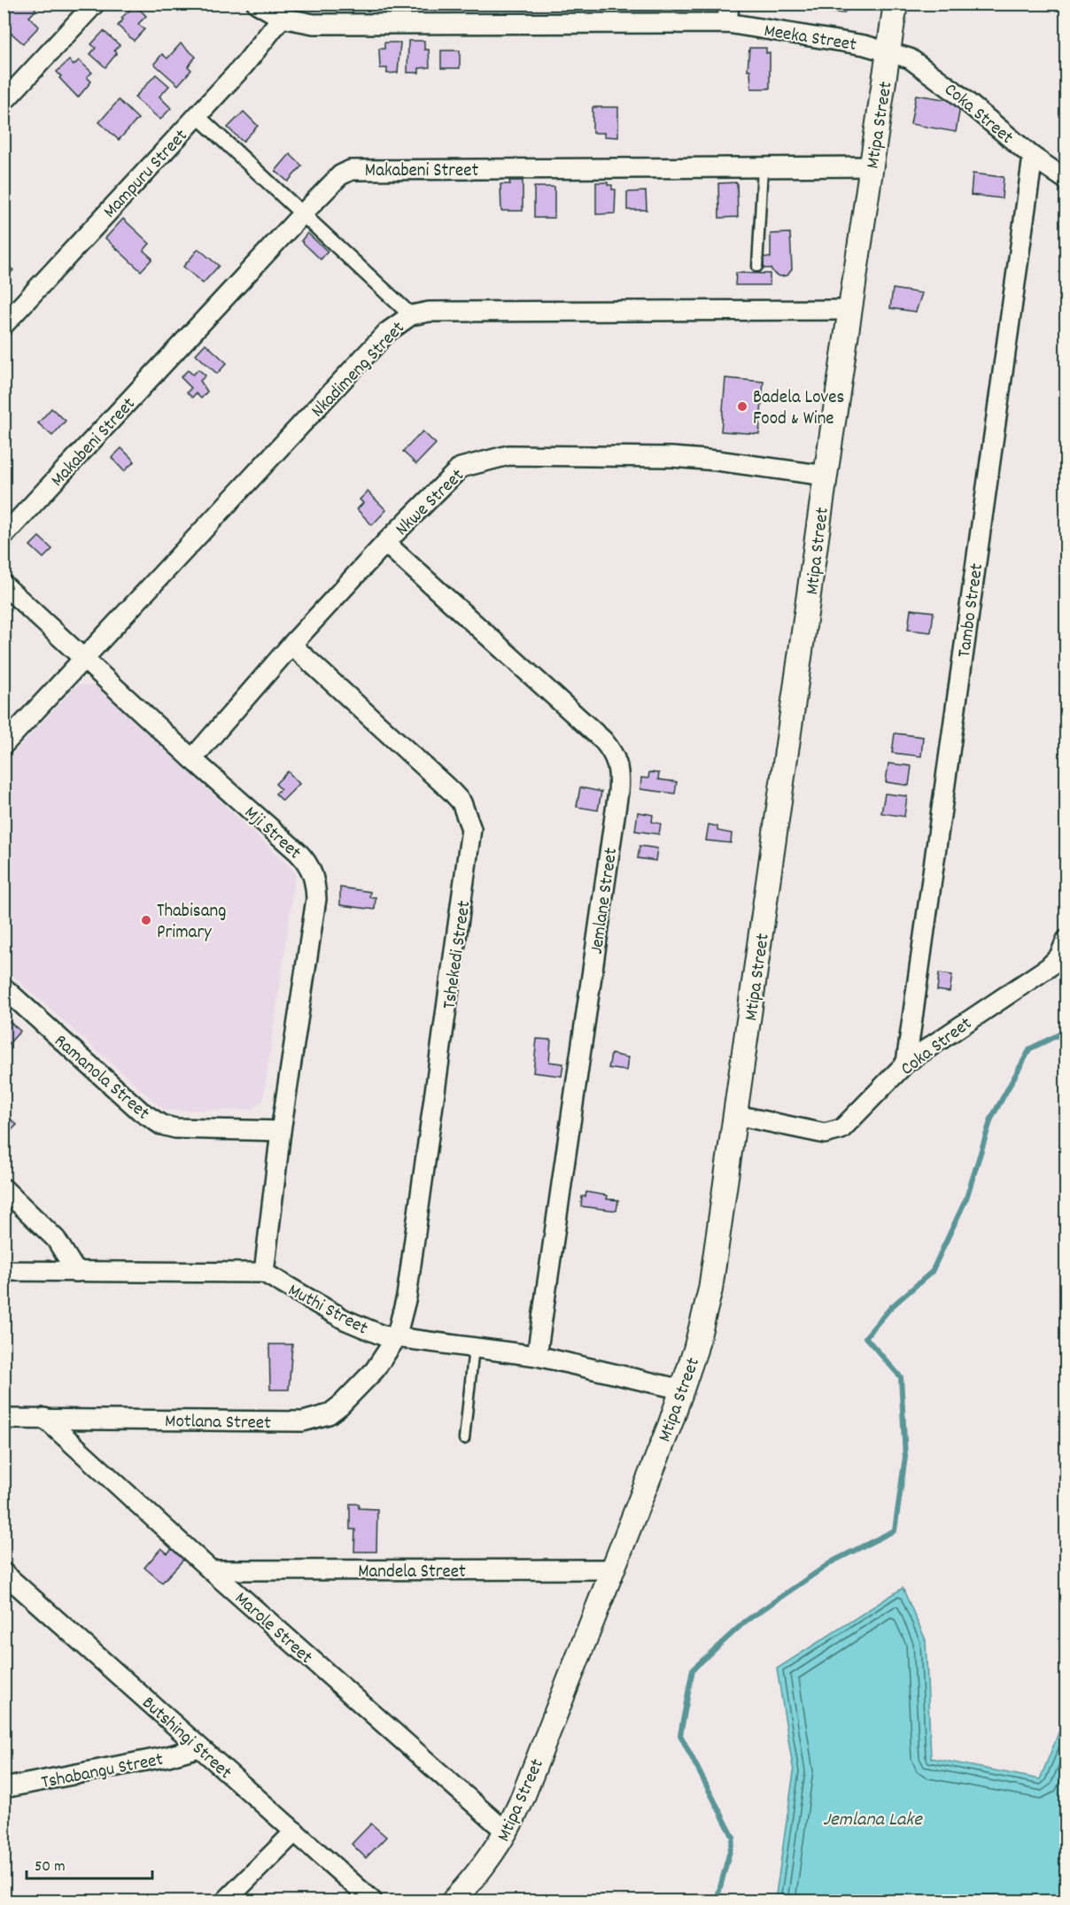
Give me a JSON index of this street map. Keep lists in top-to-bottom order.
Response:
{
  "streets": {
    "street": [
      "Meeka Street",
      "Coka Street",
      "Mtipa Street",
      "Makabeni Street",
      "Mampuru Street",
      "Nkadimeng Street",
      "Nkwe Street",
      "Tambo Street",
      "Mji Street",
      "Jemlane Street",
      "Tshekedi Street",
      "Ramanola Street",
      "Muthi Street",
      "Motlana Street",
      "Mandela Street",
      "Marole Street",
      "Butshingi Street",
      "Tshabangu Street"
    ]
  },
  "crossings": [
    ["Meeka Street", "Coka Street"],
    ["Meeka Street", "Mtipa Street"],
    ["Meeka Street", "Mampuru Street"],
    ["Coka Street", "Mtipa Street"],
    ["Coka Street", "Tambo Street"],
    ["Mtipa Street", "Makabeni Street"],
    ["Mtipa Street", "Nkadimeng Street"],
    ["Mtipa Street", "Nkwe Street"],
    ["Mtipa Street", "Muthi Street"],
    ["Mtipa Street", "Mandela Street"],
    ["Mtipa Street", "Marole Street"],
    ["Nkadimeng Street", "Mji Street"],
    ["Nkwe Street", "Mji Street"],
    ["Nkwe Street", "Jemlane Street"],
    ["Nkwe Street", "Tshekedi Street"],
    ["Mji Street", "Ramanola Street"],
    ["Mji Street", "Muthi Street"],
    ["Jemlane Street", "Muthi Street"],
    ["Tshekedi Street", "Muthi Street"],
    ["Tshekedi Street", "Motlana Street"],
    ["Muthi Street", "Motlana Street"],
    ["Motlana Street", "Marole Street"],
    ["Mandela Street", "Marole Street"],
    ["Butshingi Street", "Tshabangu Street"]
  ],
  "water": ["Jemlana Lake"],
  "places": ["Badela Loves Food & Wine", "Thabisang Primary"],
  "scale_bar": "50 m"
}
